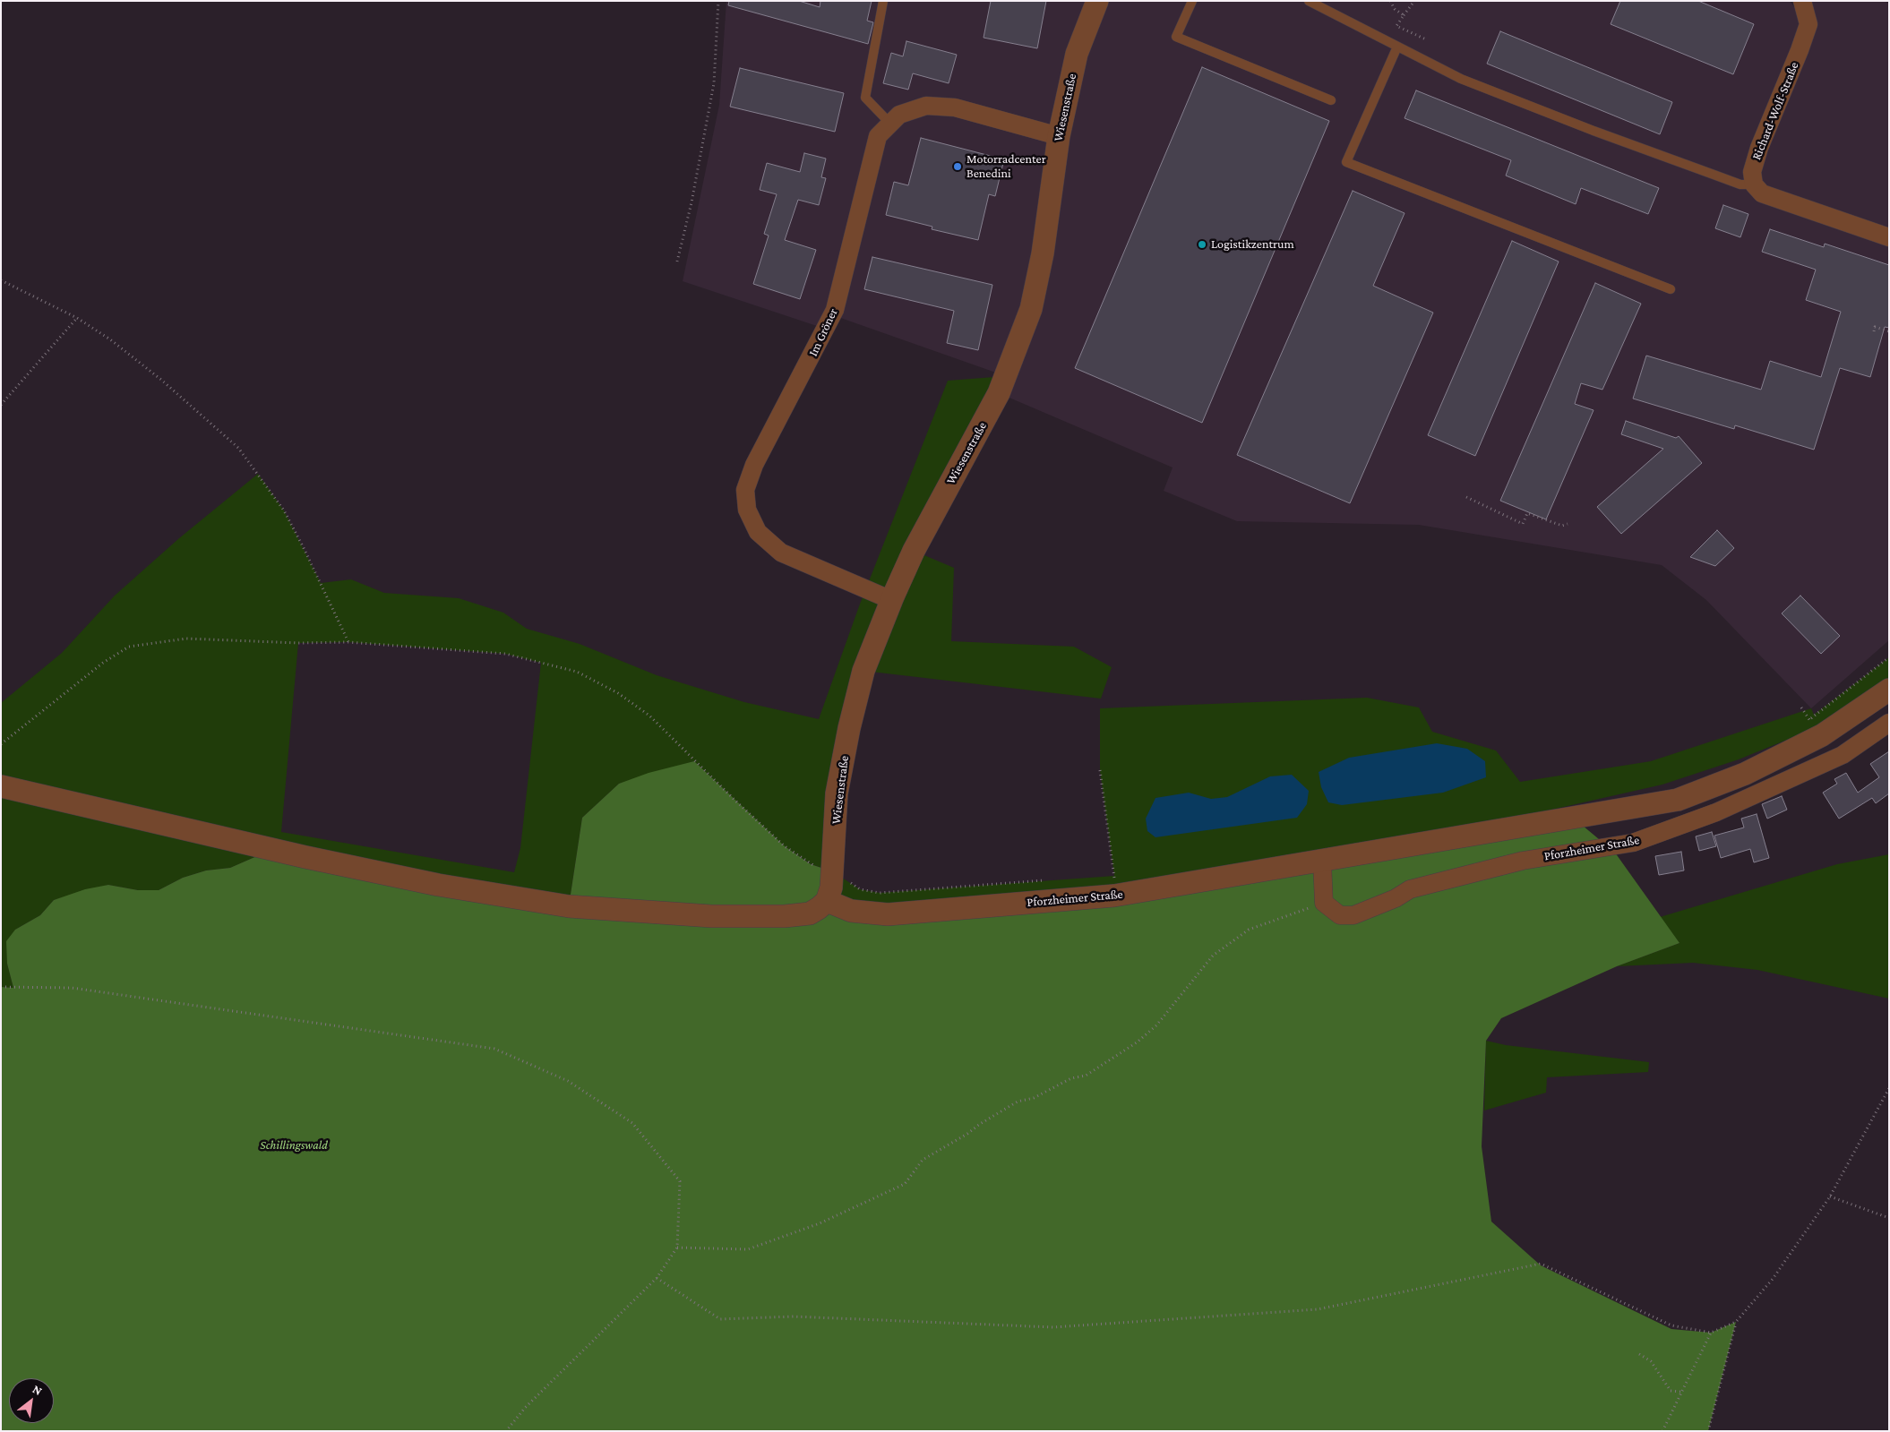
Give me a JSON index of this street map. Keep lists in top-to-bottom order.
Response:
{
  "streets": {
    "street": [
      "Wiesenstraße",
      "Richard-Wolf-Straße",
      "Im Gröner",
      "Pforzheimer Straße"
    ]
  },
  "crossings": [
    ["Wiesenstraße", "Im Gröner"],
    ["Wiesenstraße", "Pforzheimer Straße"]
  ],
  "parks": ["Schillingswald"],
  "places": ["Motorradcenter Benedini", "Logistikzentrum"],
  "north": "top right"
}
